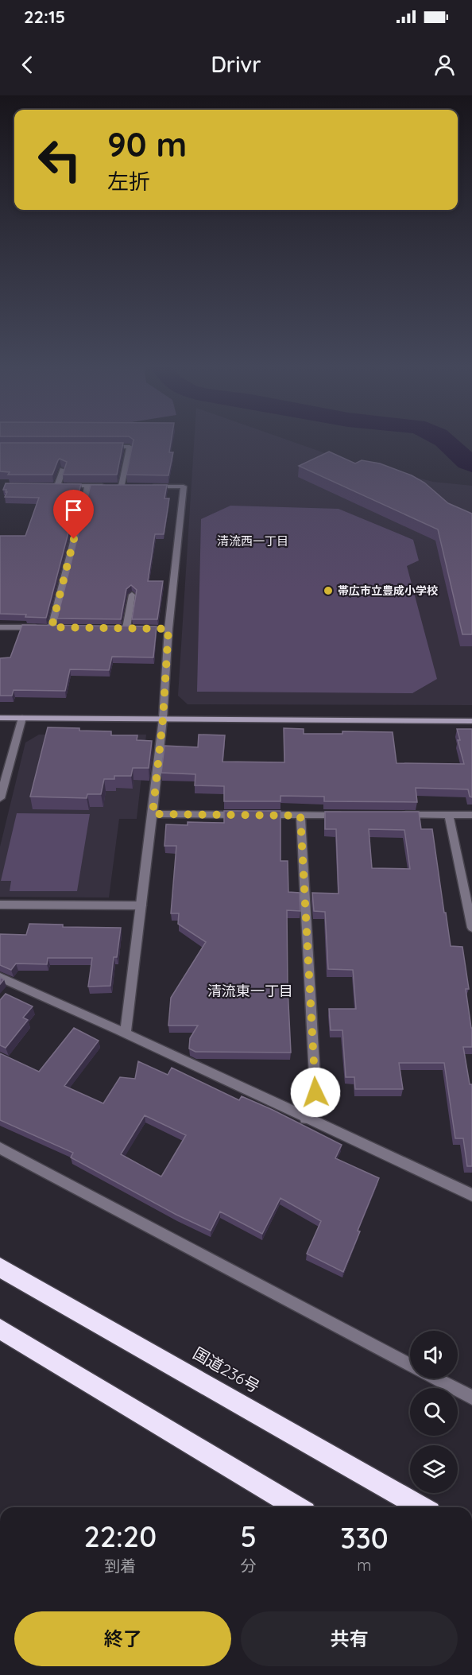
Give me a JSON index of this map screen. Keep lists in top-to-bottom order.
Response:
{
  "streets": {
    "highway": ["国道236号"]
  },
  "districts": ["清流西一丁目", "清流東一丁目"],
  "places": ["帯広市立豊成小学校"],
  "page": {
    "status": "22:15",
    "header": "Drivr",
    "turn": ["90 m", "左折"],
    "eta": [
      "22:20",
      "到着",
      "5",
      "分",
      "330",
      "m"
    ],
    "buttons": ["終了", "共有"]
  }
}
